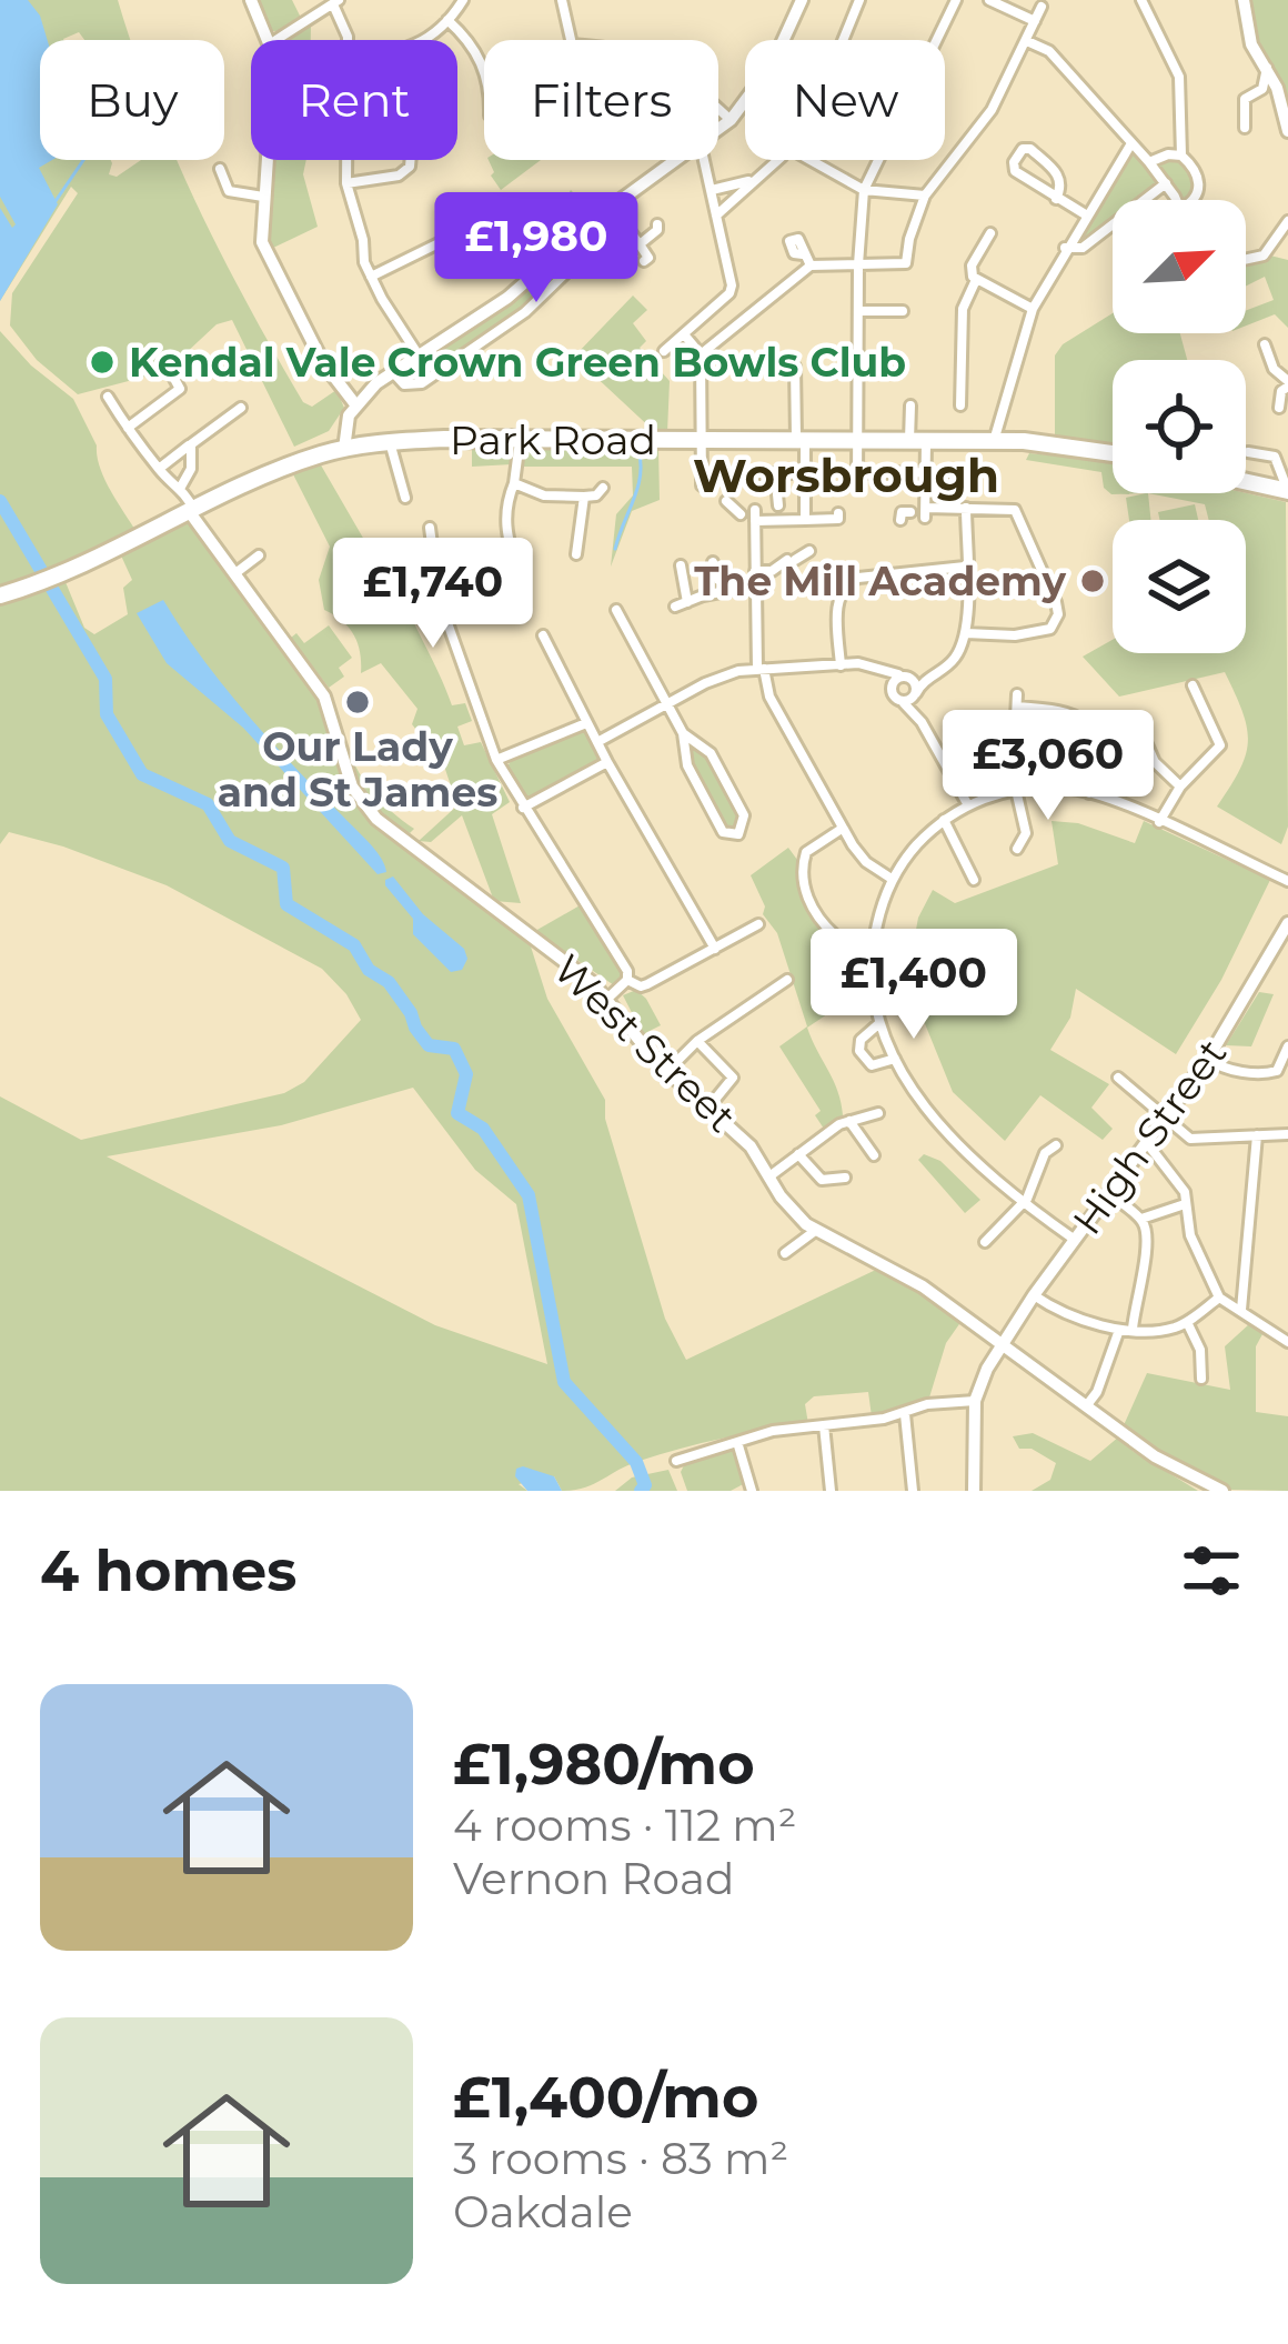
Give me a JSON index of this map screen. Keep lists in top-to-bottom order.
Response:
{
  "streets": {
    "highway": ["Park Road"],
    "street": ["West Street", "High Street"]
  },
  "crossings": [
    ["Park Road", "West Street"],
    ["West Street", "High Street"]
  ],
  "districts": ["Worsbrough"],
  "places": ["Kendal Vale Crown Green Bowls Club", "The Mill Academy", "Our Lady and St James"],
  "north": "top right",
  "page": {
    "chip": [
      "Buy",
      "Rent",
      "Filters",
      "New"
    ],
    "price": [
      "£1,980",
      "£1,740",
      "£3,060",
      "£1,400"
    ],
    "heading": "4 homes",
    "list": [
      {
        "name": "£1,980/mo",
        "note": "4 rooms · 112 m² · Vernon Road"
      },
      {
        "name": "£1,400/mo",
        "note": "3 rooms · 83 m² · Oakdale"
      }
    ]
  }
}
